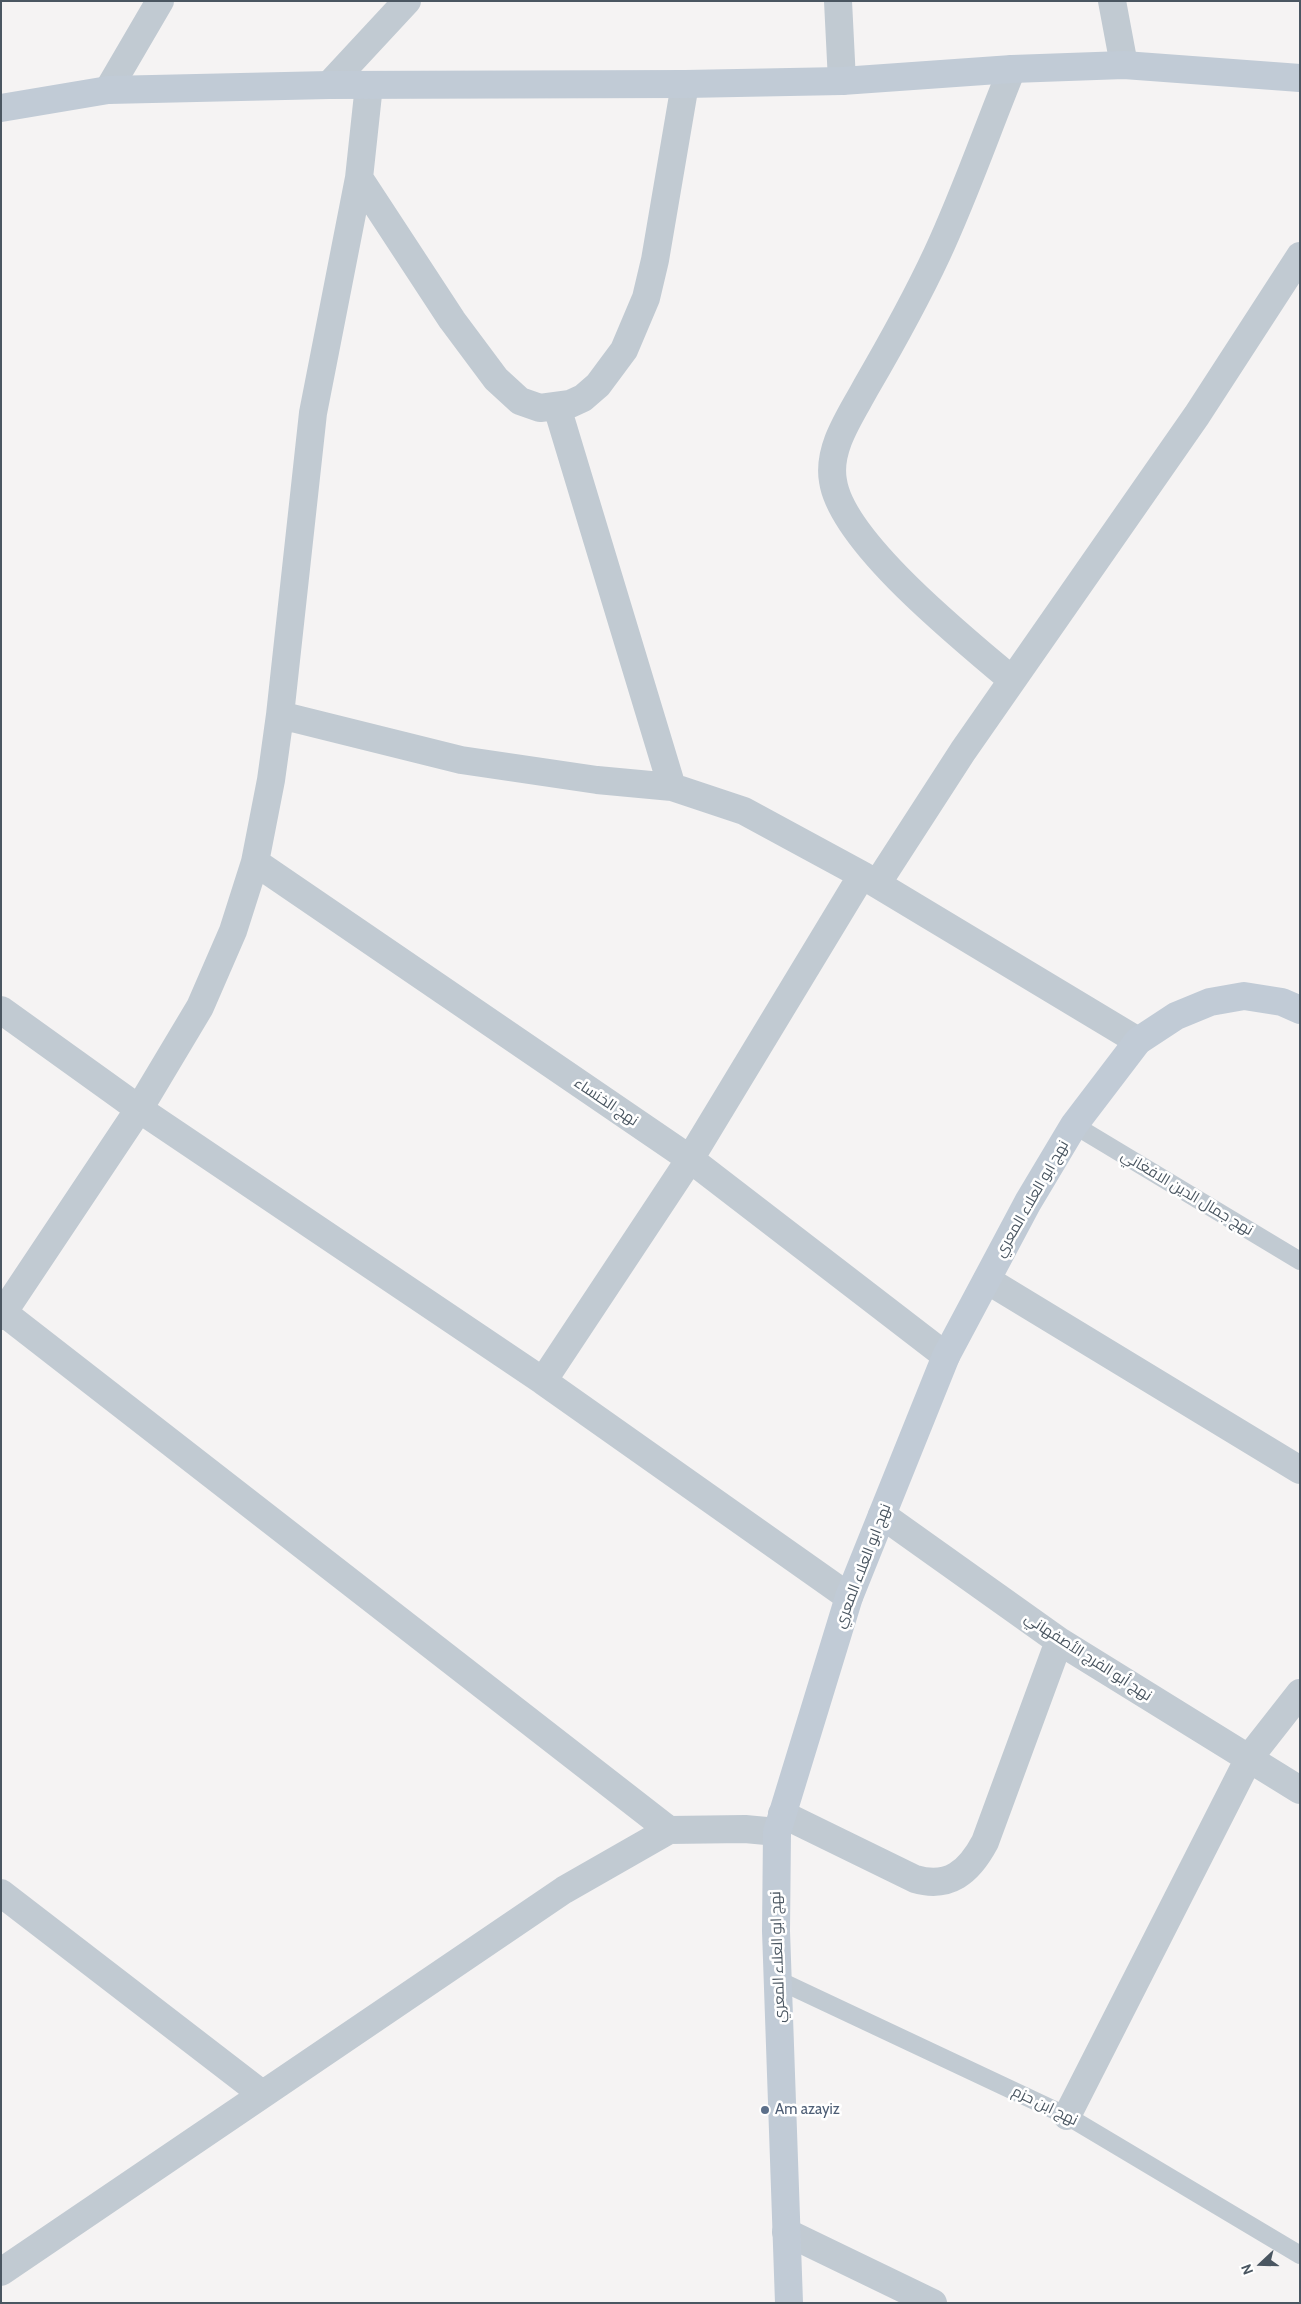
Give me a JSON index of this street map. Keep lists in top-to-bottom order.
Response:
{
  "streets": {
    "street": ["نهج الخنساء", "نهج ابو العلاء المعري", "نهج أبو الفرج الأصفهاني"],
    "lane": ["نهج جمال الدين الافغاني", "نهج ابن حزم"]
  },
  "crossings": [
    ["نهج الخنساء", "نهج ابو العلاء المعري"],
    ["نهج جمال الدين الافغاني", "نهج ابو العلاء المعري"],
    ["نهج ابو العلاء المعري", "نهج أبو الفرج الأصفهاني"],
    ["نهج ابو العلاء المعري", "نهج ابن حزم"]
  ],
  "places": ["Am azayiz"],
  "north": "left"
}
